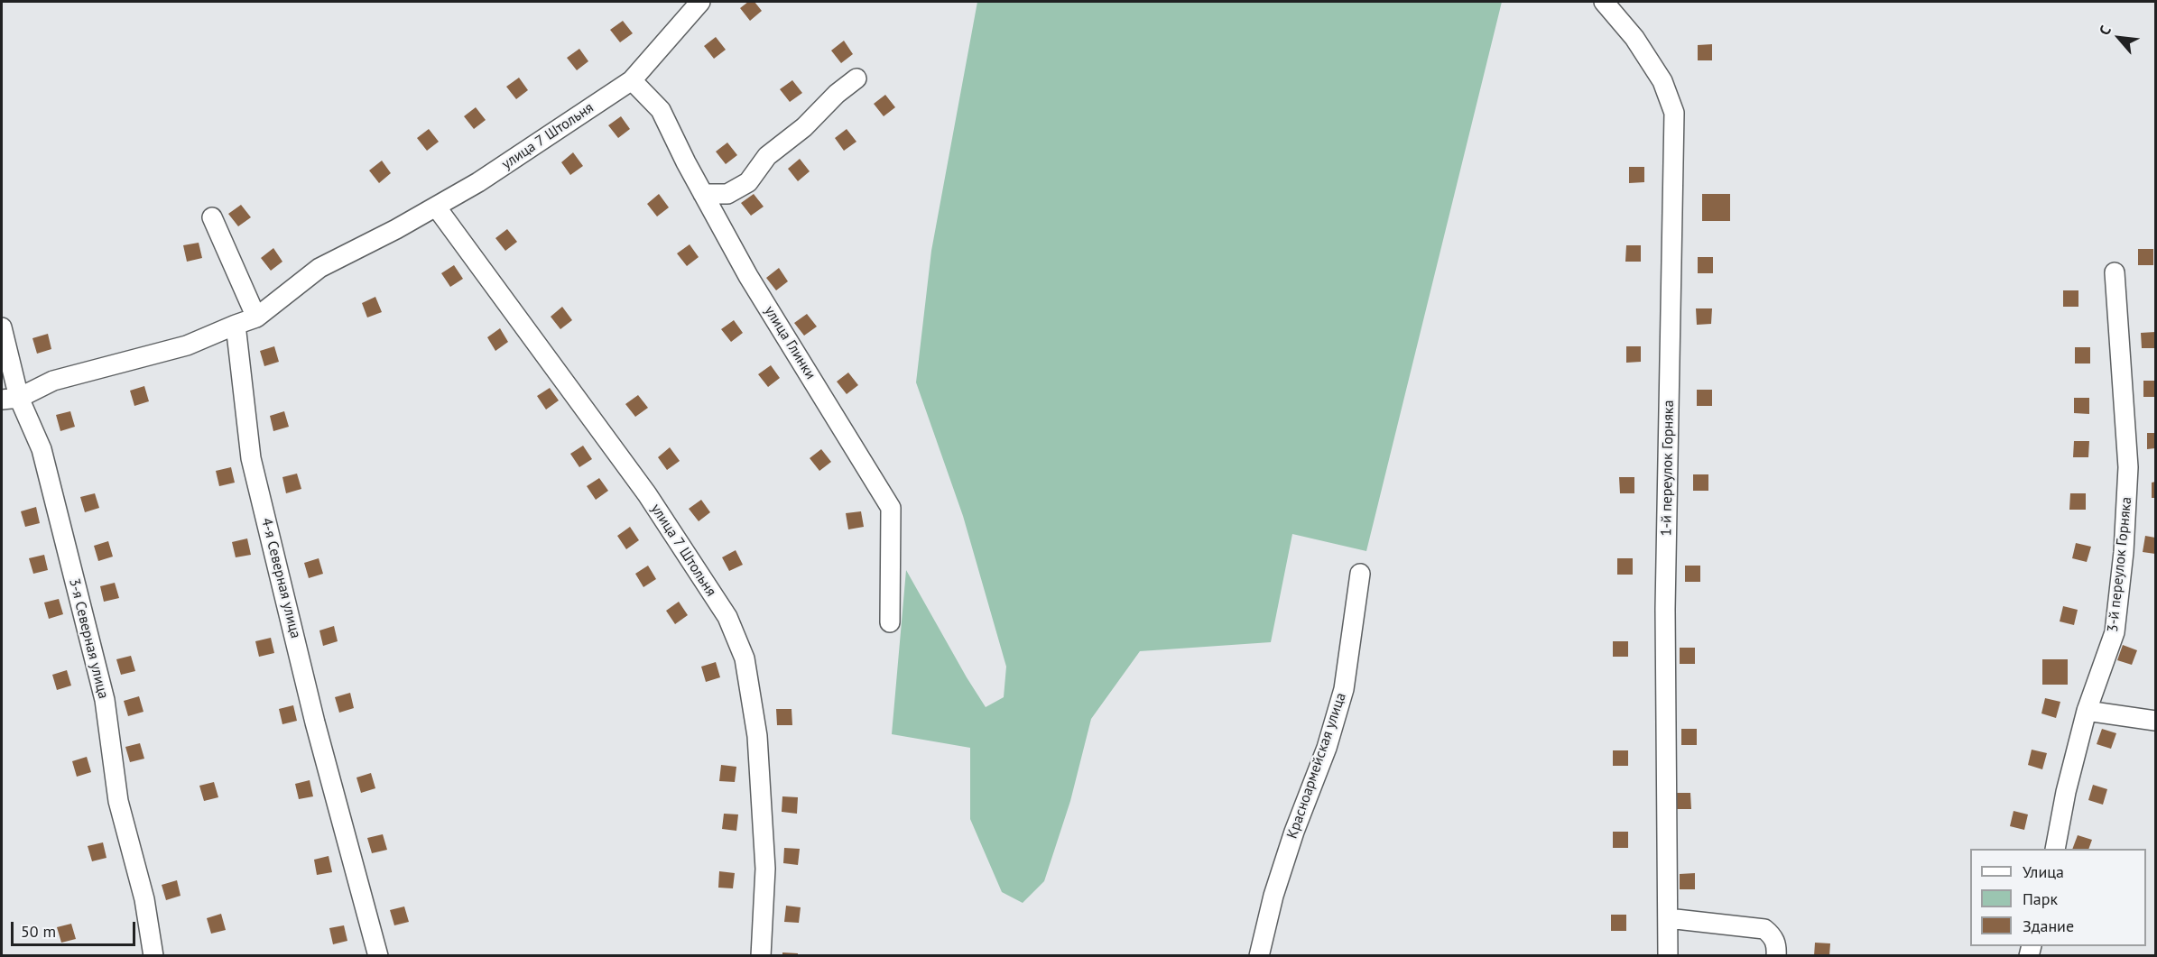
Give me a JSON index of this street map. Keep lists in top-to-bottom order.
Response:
{
  "streets": {
    "street": [
      "улица 7 Штольня",
      "улица Глинки",
      "1-й переулок Горняка",
      "3-й переулок Горняка",
      "4-я Северная улица",
      "3-я Северная улица",
      "Красноармейская улица"
    ]
  },
  "crossings": [
    ["улица 7 Штольня", "улица Глинки"]
  ],
  "legend": ["Улица", "Парк", "Здание"],
  "scale_bar": "50 m",
  "north": "top left"
}
